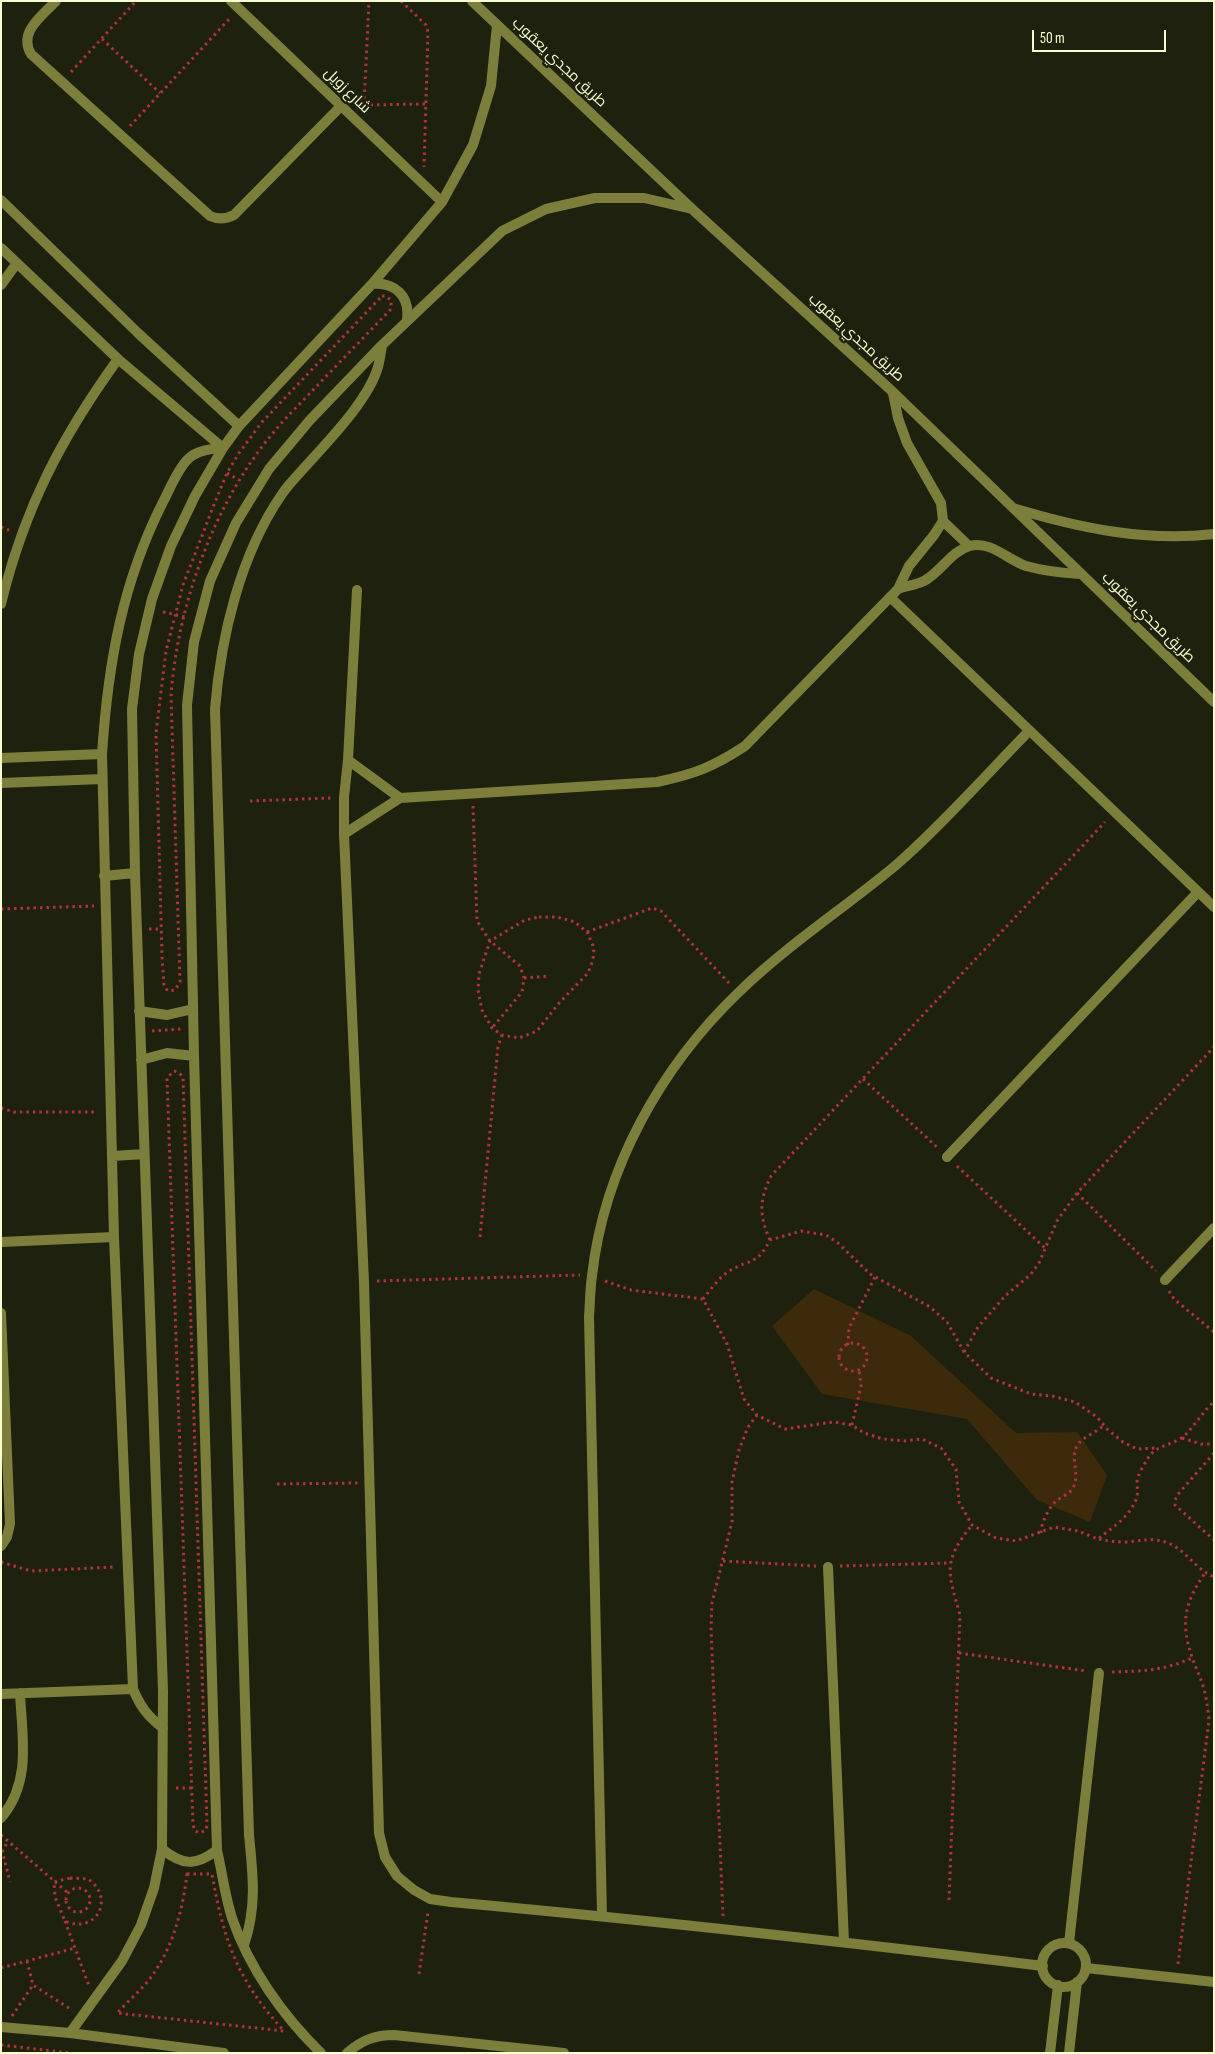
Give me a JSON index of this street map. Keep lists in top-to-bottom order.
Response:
{
  "streets": {
    "street": ["طريق مجدي يعقوب", "شارع زويل"]
  },
  "scale_bar": "50 m"
}
